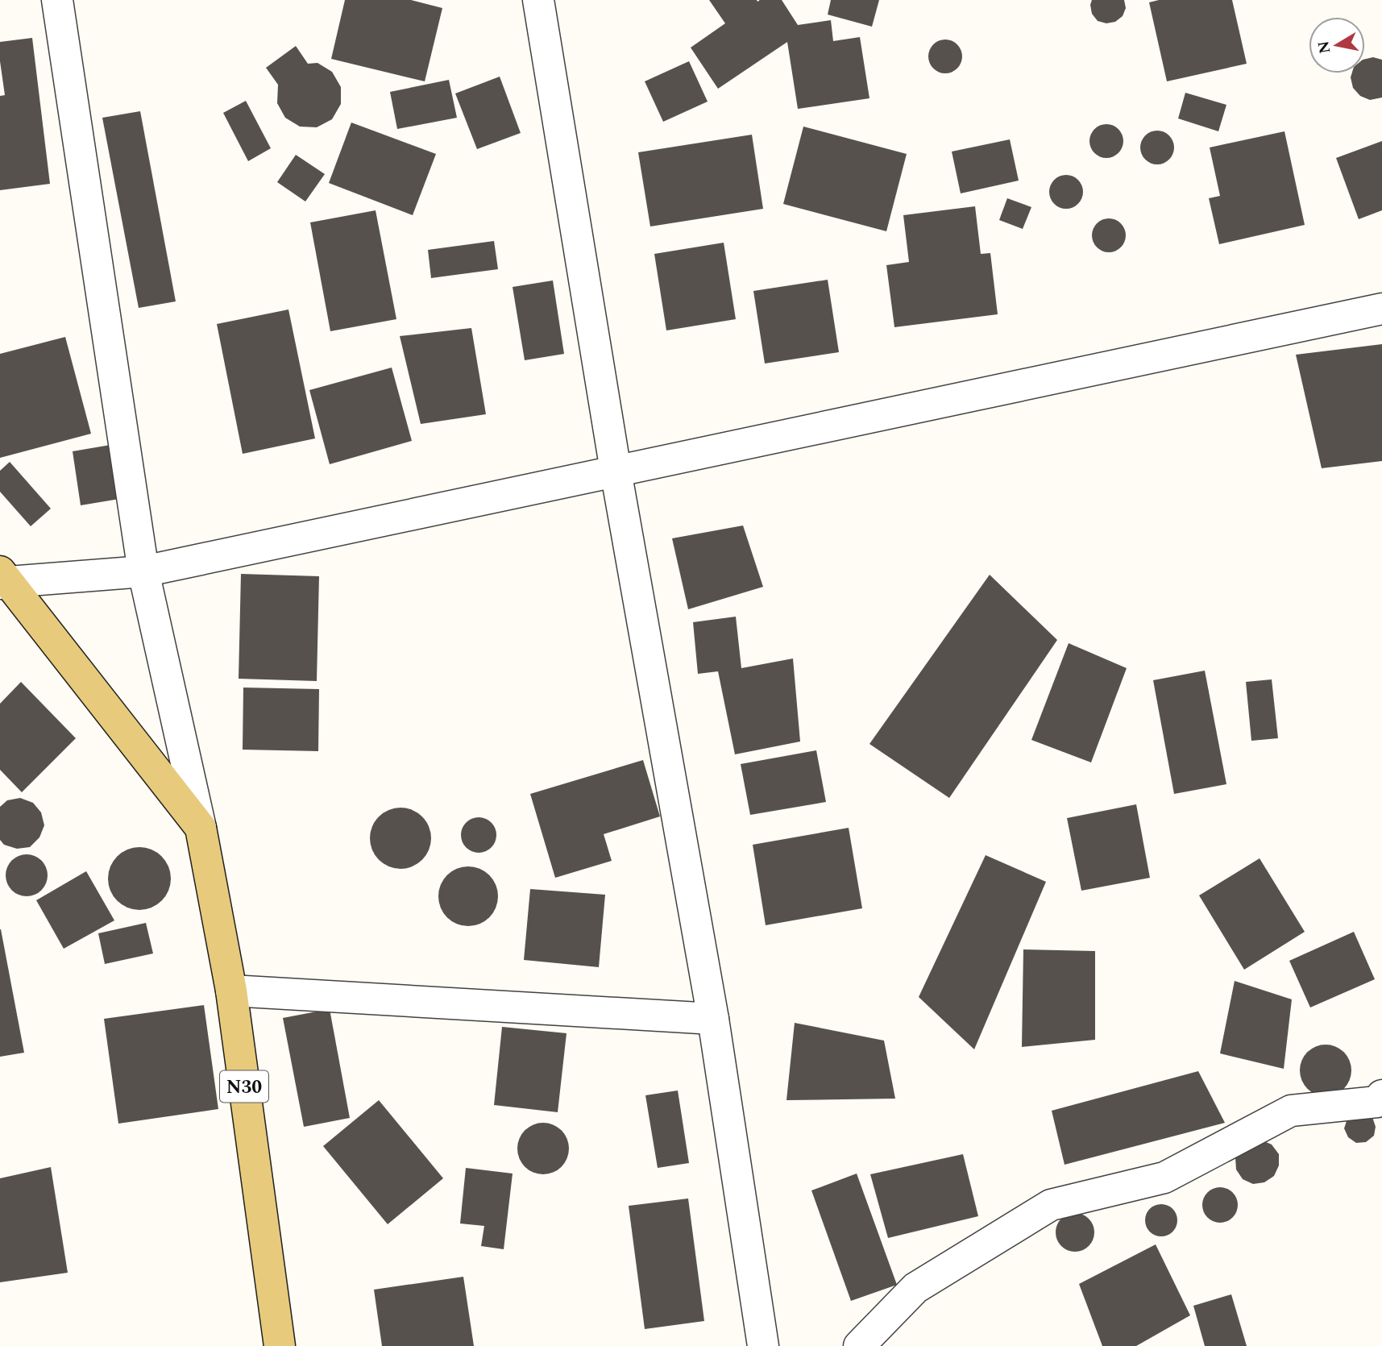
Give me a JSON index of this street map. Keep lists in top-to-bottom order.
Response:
{
  "streets": {
    "main road": ["N30"]
  },
  "north": "left"
}
